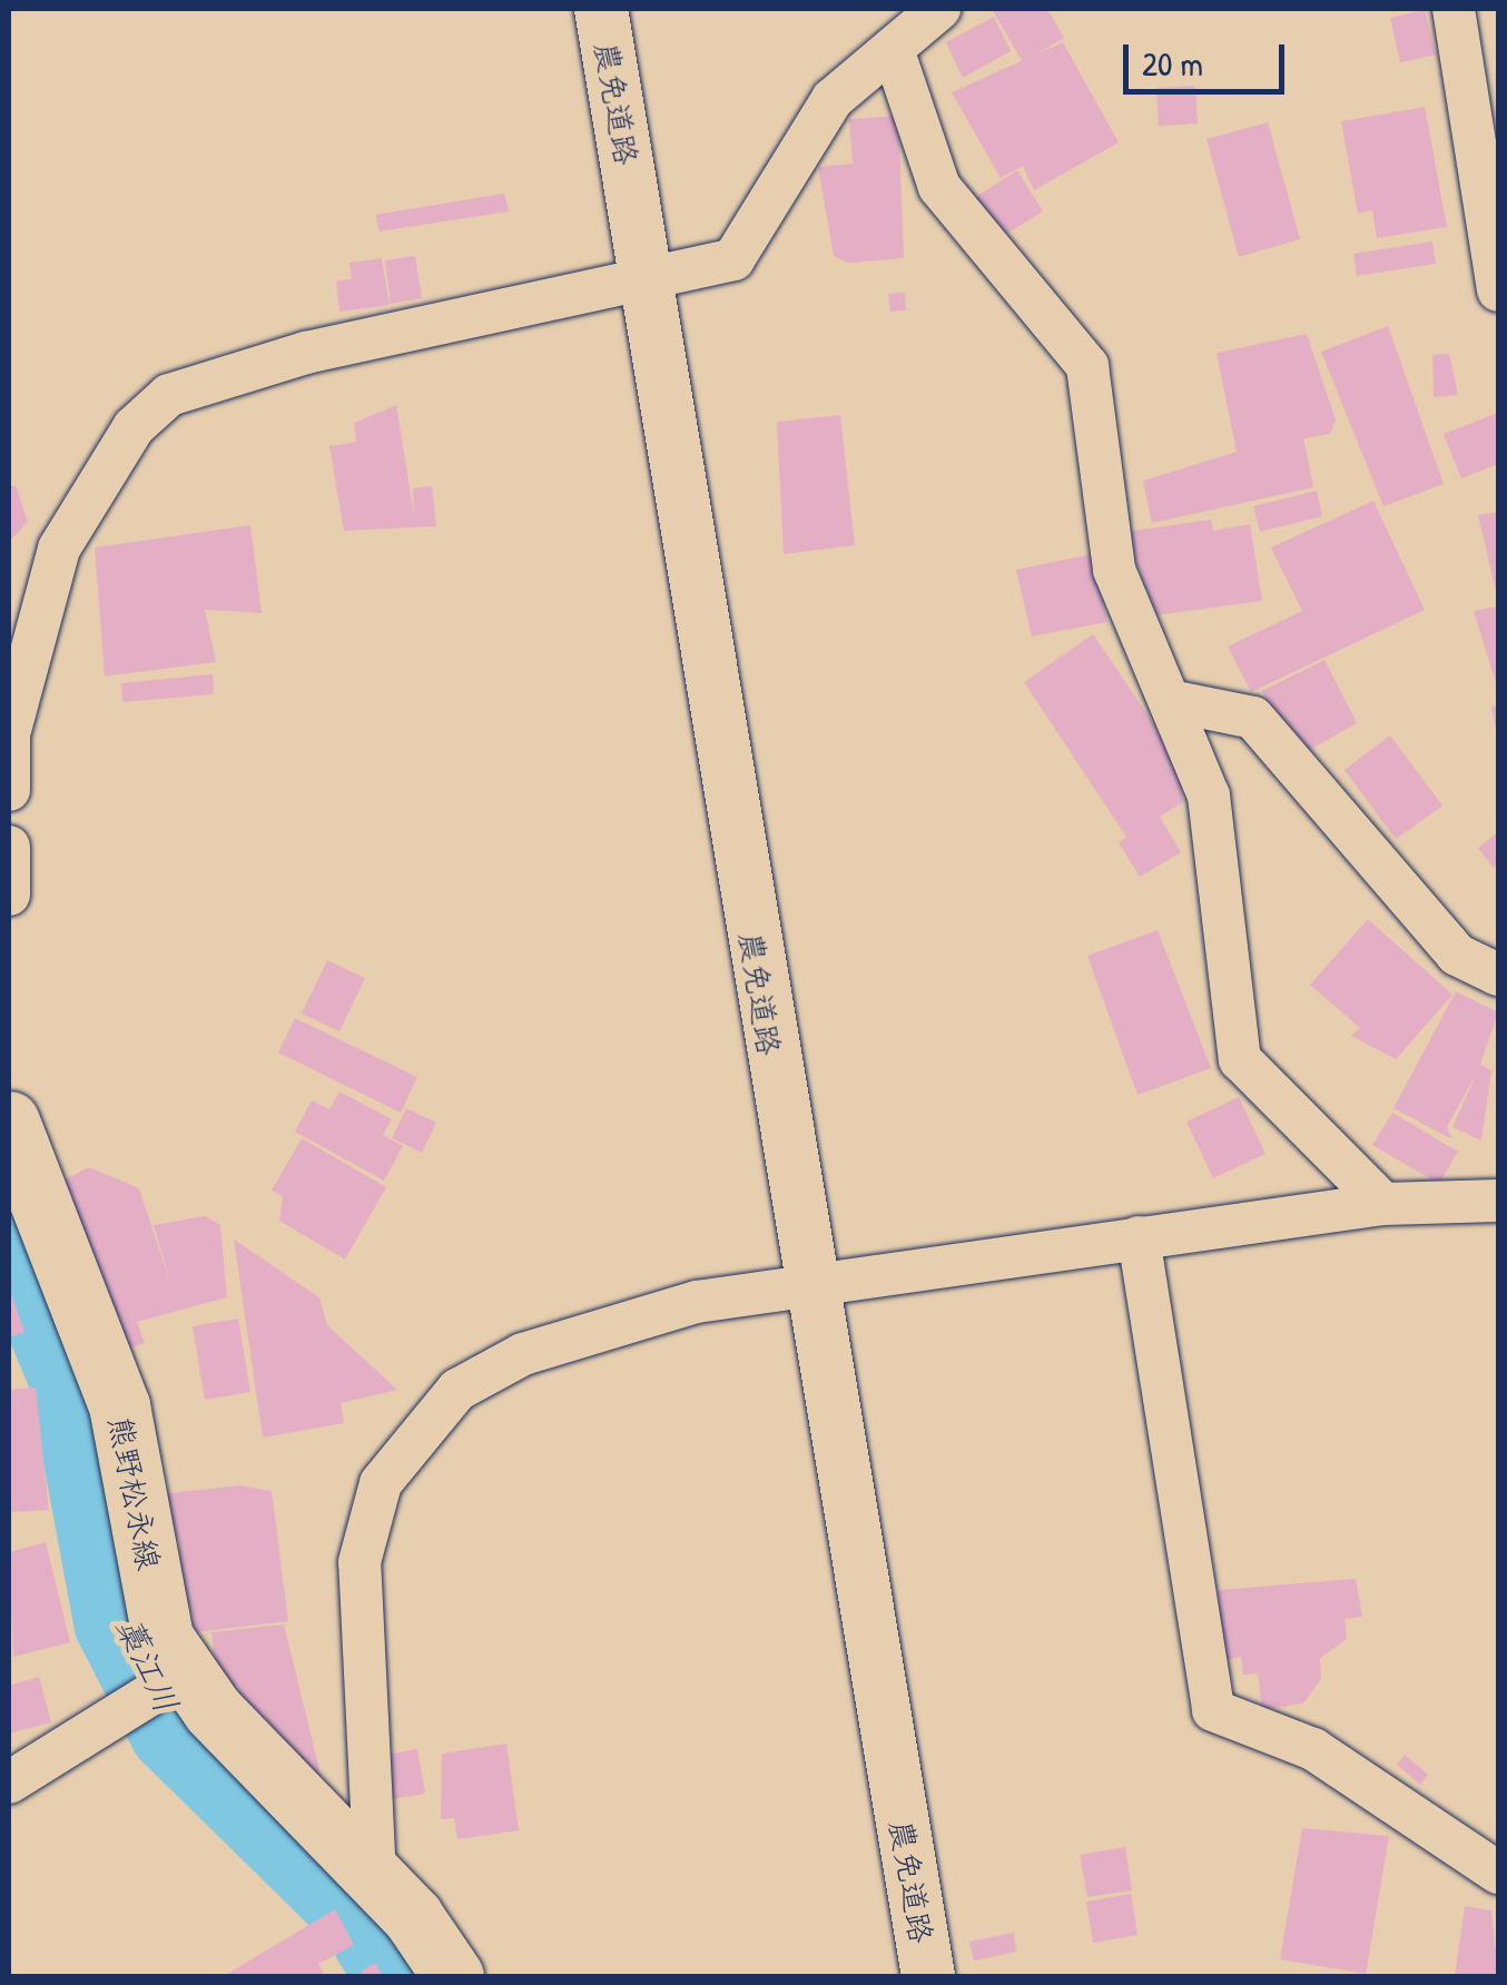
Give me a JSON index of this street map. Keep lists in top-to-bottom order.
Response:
{
  "streets": {
    "main road": ["熊野松永線"],
    "street": ["農免道路"]
  },
  "water": ["藁江川"],
  "scale_bar": "20 m"
}
